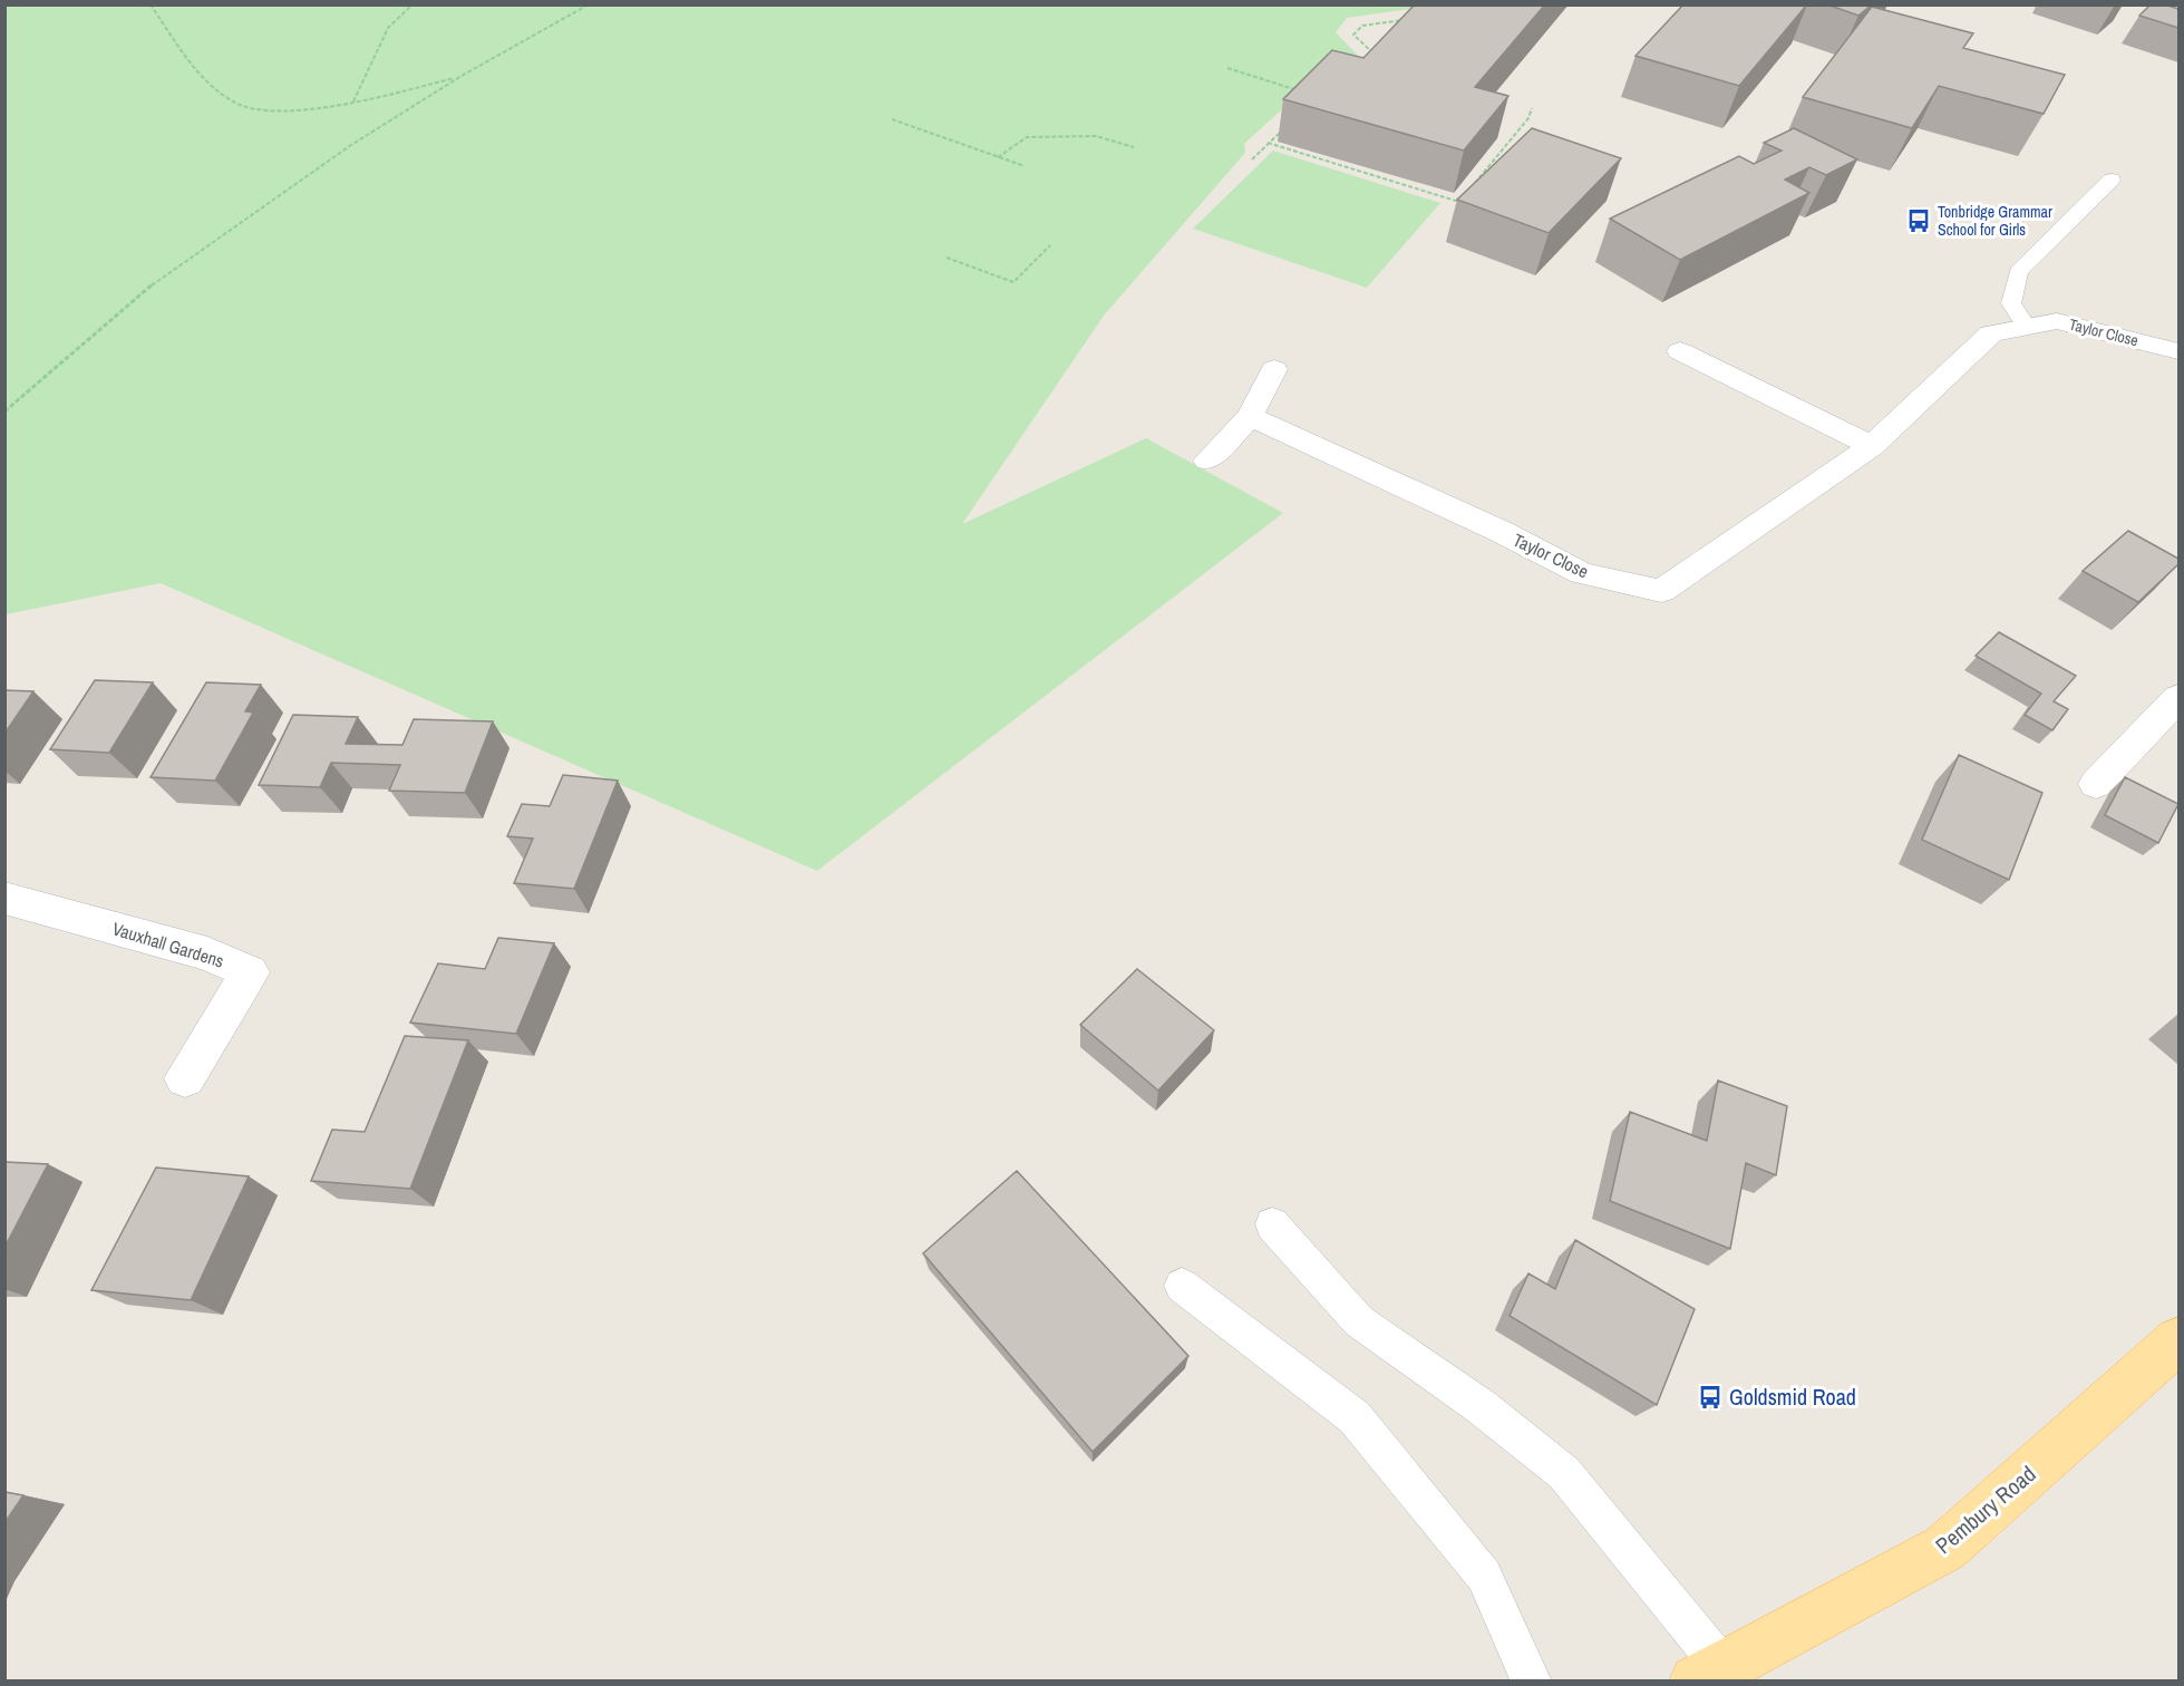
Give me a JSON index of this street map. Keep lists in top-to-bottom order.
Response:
{
  "streets": {
    "main road": ["Pembury Road"],
    "street": ["Taylor Close", "Vauxhall Gardens"]
  },
  "places": {
    "bus stop": ["Tonbridge Grammar School for Girls", "Goldsmid Road"]
  }
}
